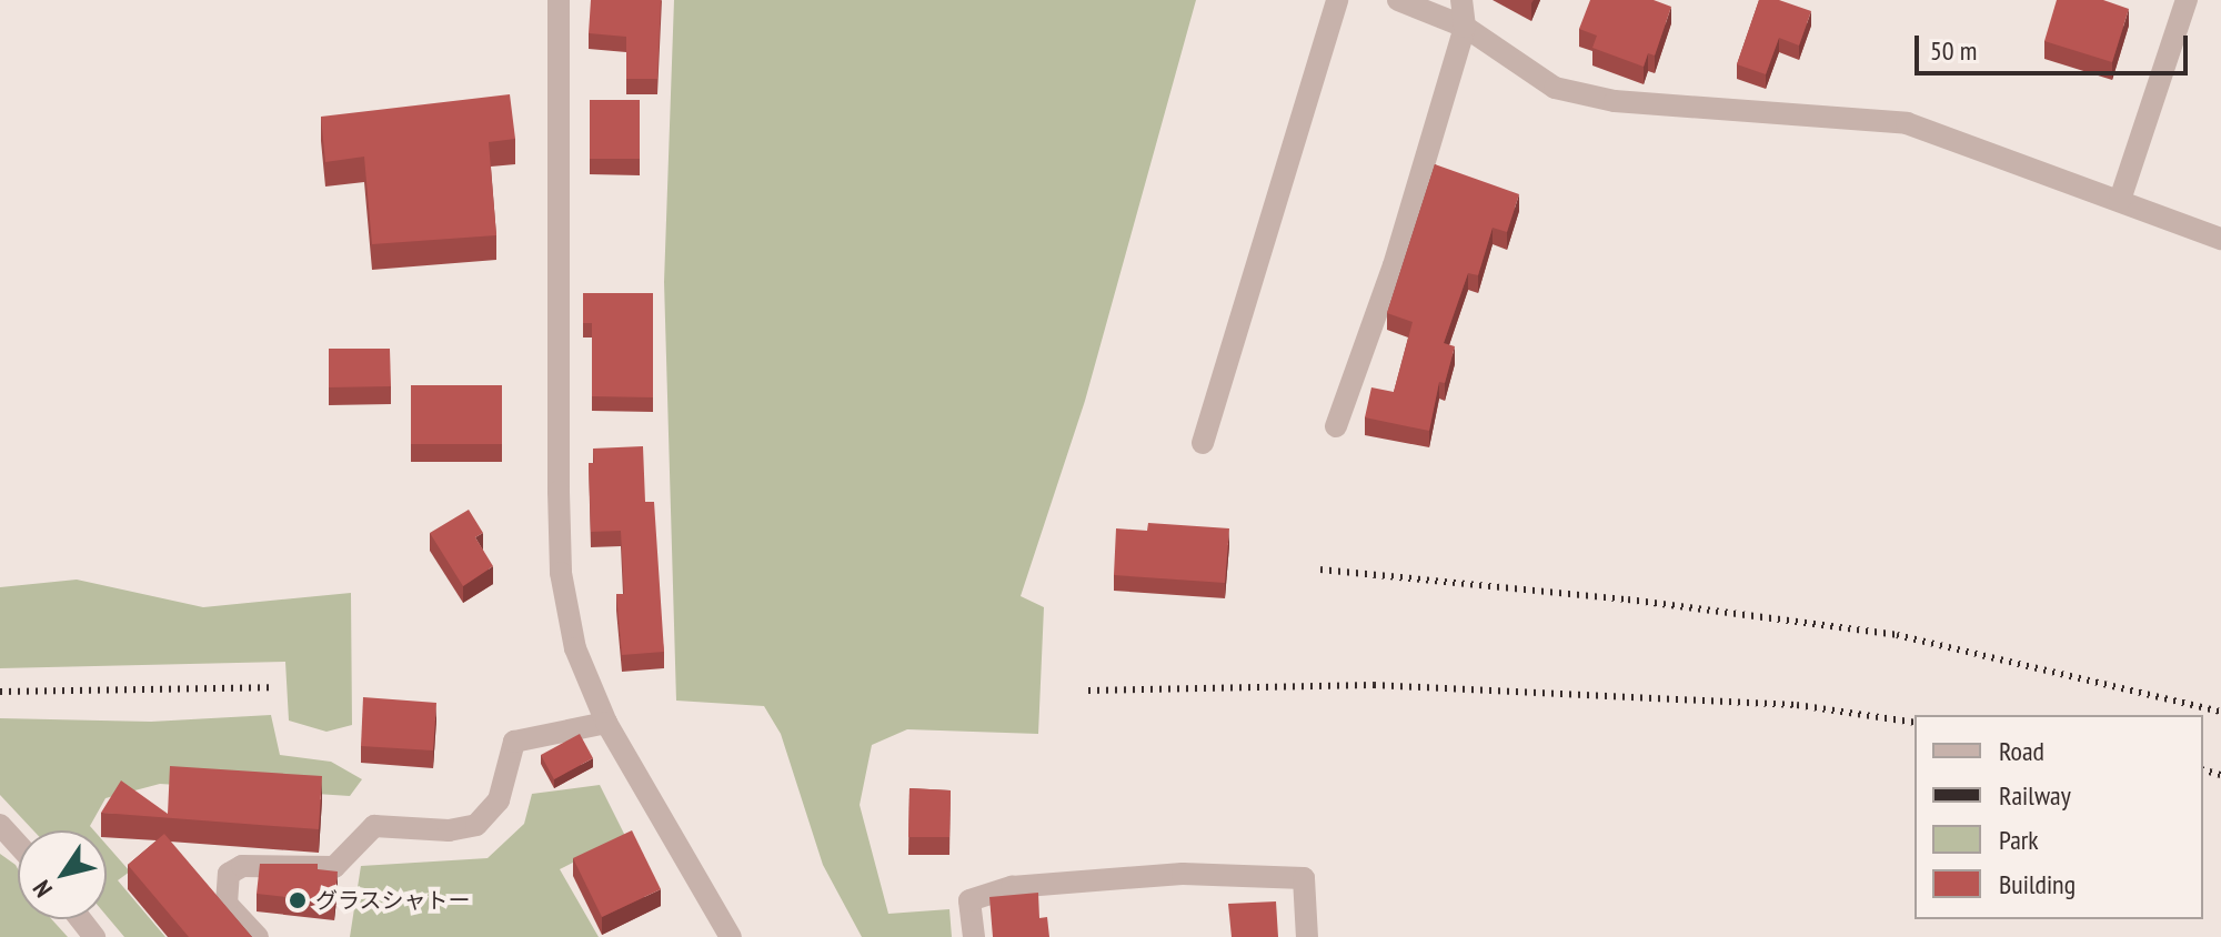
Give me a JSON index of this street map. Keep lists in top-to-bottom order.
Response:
{
  "places": ["グラスシャトー"],
  "legend": [
    "Road",
    "Railway",
    "Park",
    "Building"
  ],
  "scale_bar": "50 m",
  "north": "bottom left"
}
